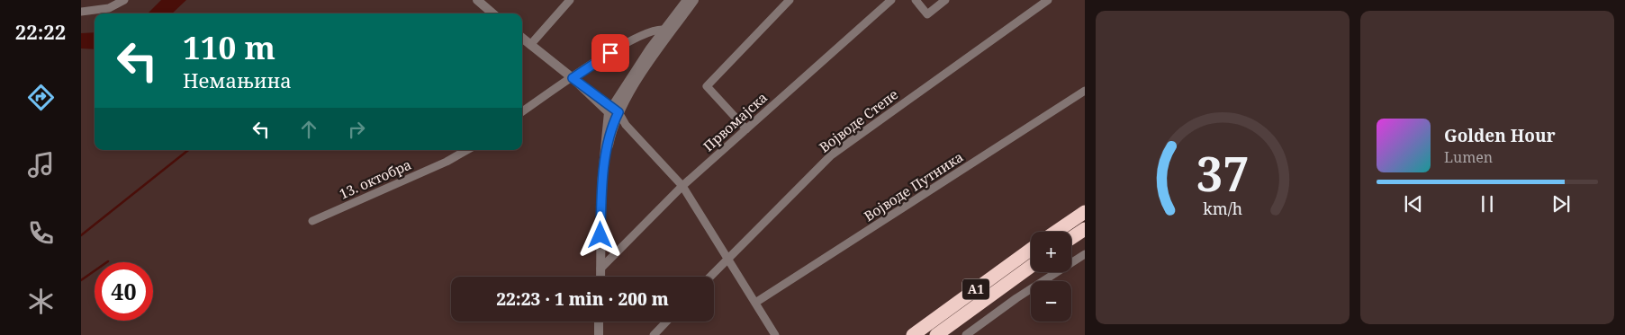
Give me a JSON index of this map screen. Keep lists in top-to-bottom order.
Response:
{
  "streets": {
    "highway": ["A1"],
    "street": [
      "Војводе Степе",
      "Првомајска",
      "13. октобра",
      "Војводе Путника"
    ]
  },
  "page": {
    "tabs": "22:22",
    "turn": ["110 m", "Немањина"],
    "song": ["Golden Hour", "Lumen"],
    "map_buttons": ["+", "−"],
    "limit": "40",
    "trip": "22:23 · 1 min · 200 m",
    "gauge": ["37", "km/h"]
  }
}
